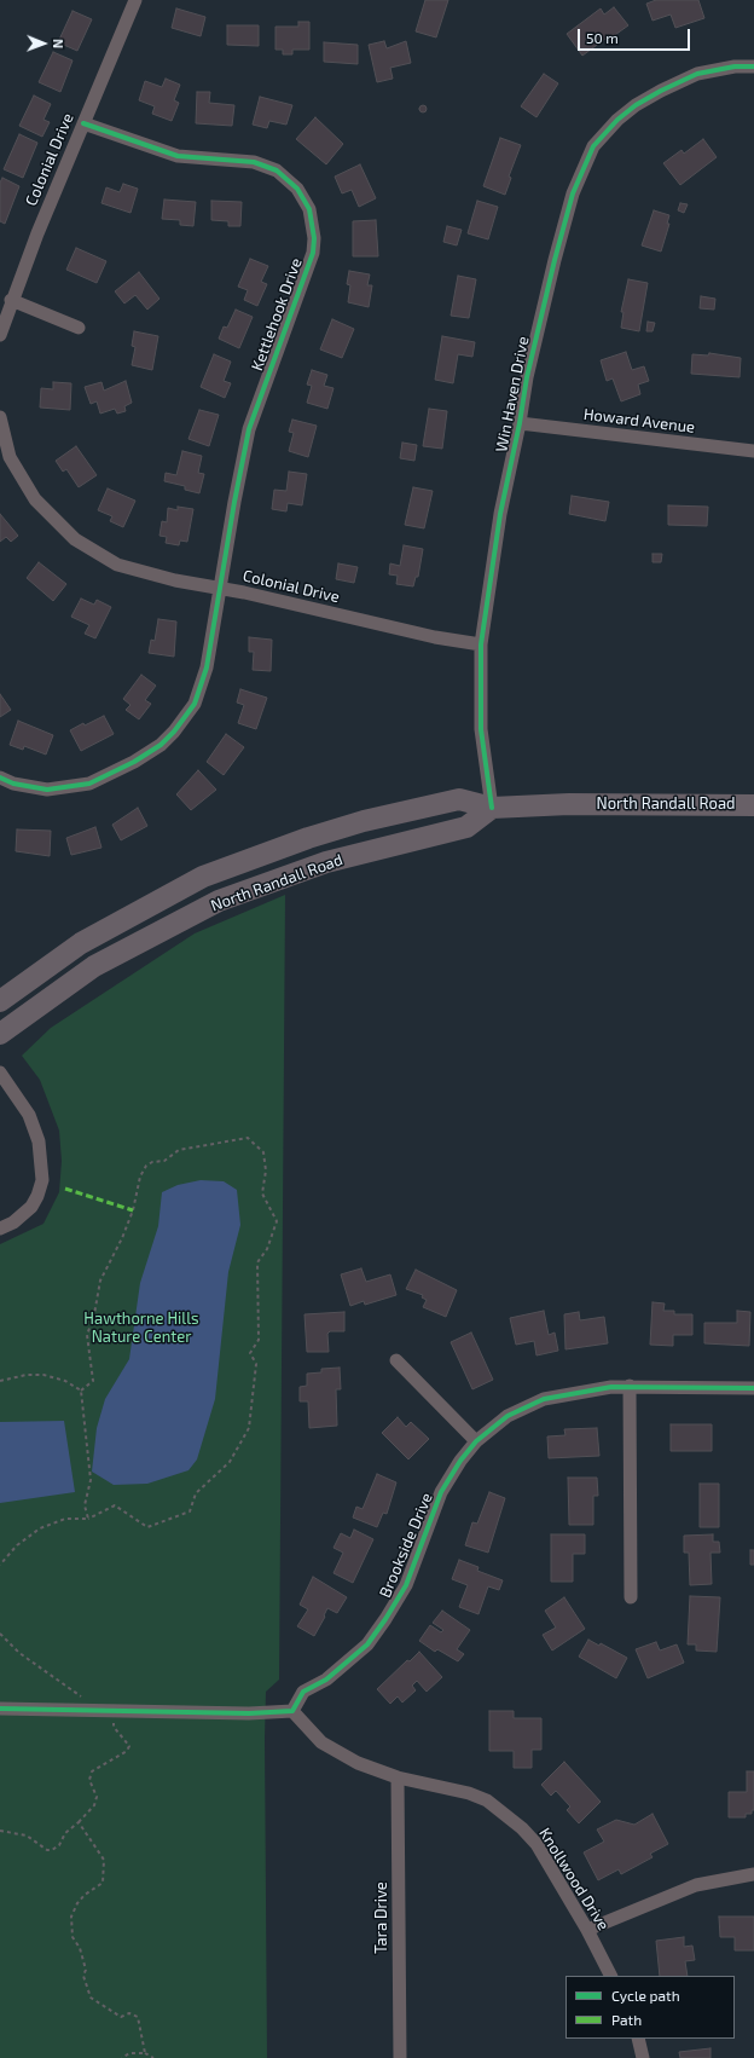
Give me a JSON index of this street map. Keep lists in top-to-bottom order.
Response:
{
  "streets": {
    "main road": ["North Randall Road"],
    "street": [
      "Colonial Drive",
      "Kettlehook Drive",
      "Win Haven Drive",
      "Howard Avenue",
      "Brookside Drive",
      "Knollwood Drive",
      "Tara Drive"
    ]
  },
  "crossings": [
    ["Colonial Drive", "Kettlehook Drive"],
    ["Colonial Drive", "Win Haven Drive"],
    ["Win Haven Drive", "Howard Avenue"],
    ["Win Haven Drive", "North Randall Road"],
    ["Brookside Drive", "Knollwood Drive"],
    ["Knollwood Drive", "Tara Drive"]
  ],
  "parks": ["Hawthorne Hills Nature Center"],
  "legend": ["Cycle path", "Path"],
  "scale_bar": "50 m",
  "north": "right"
}
